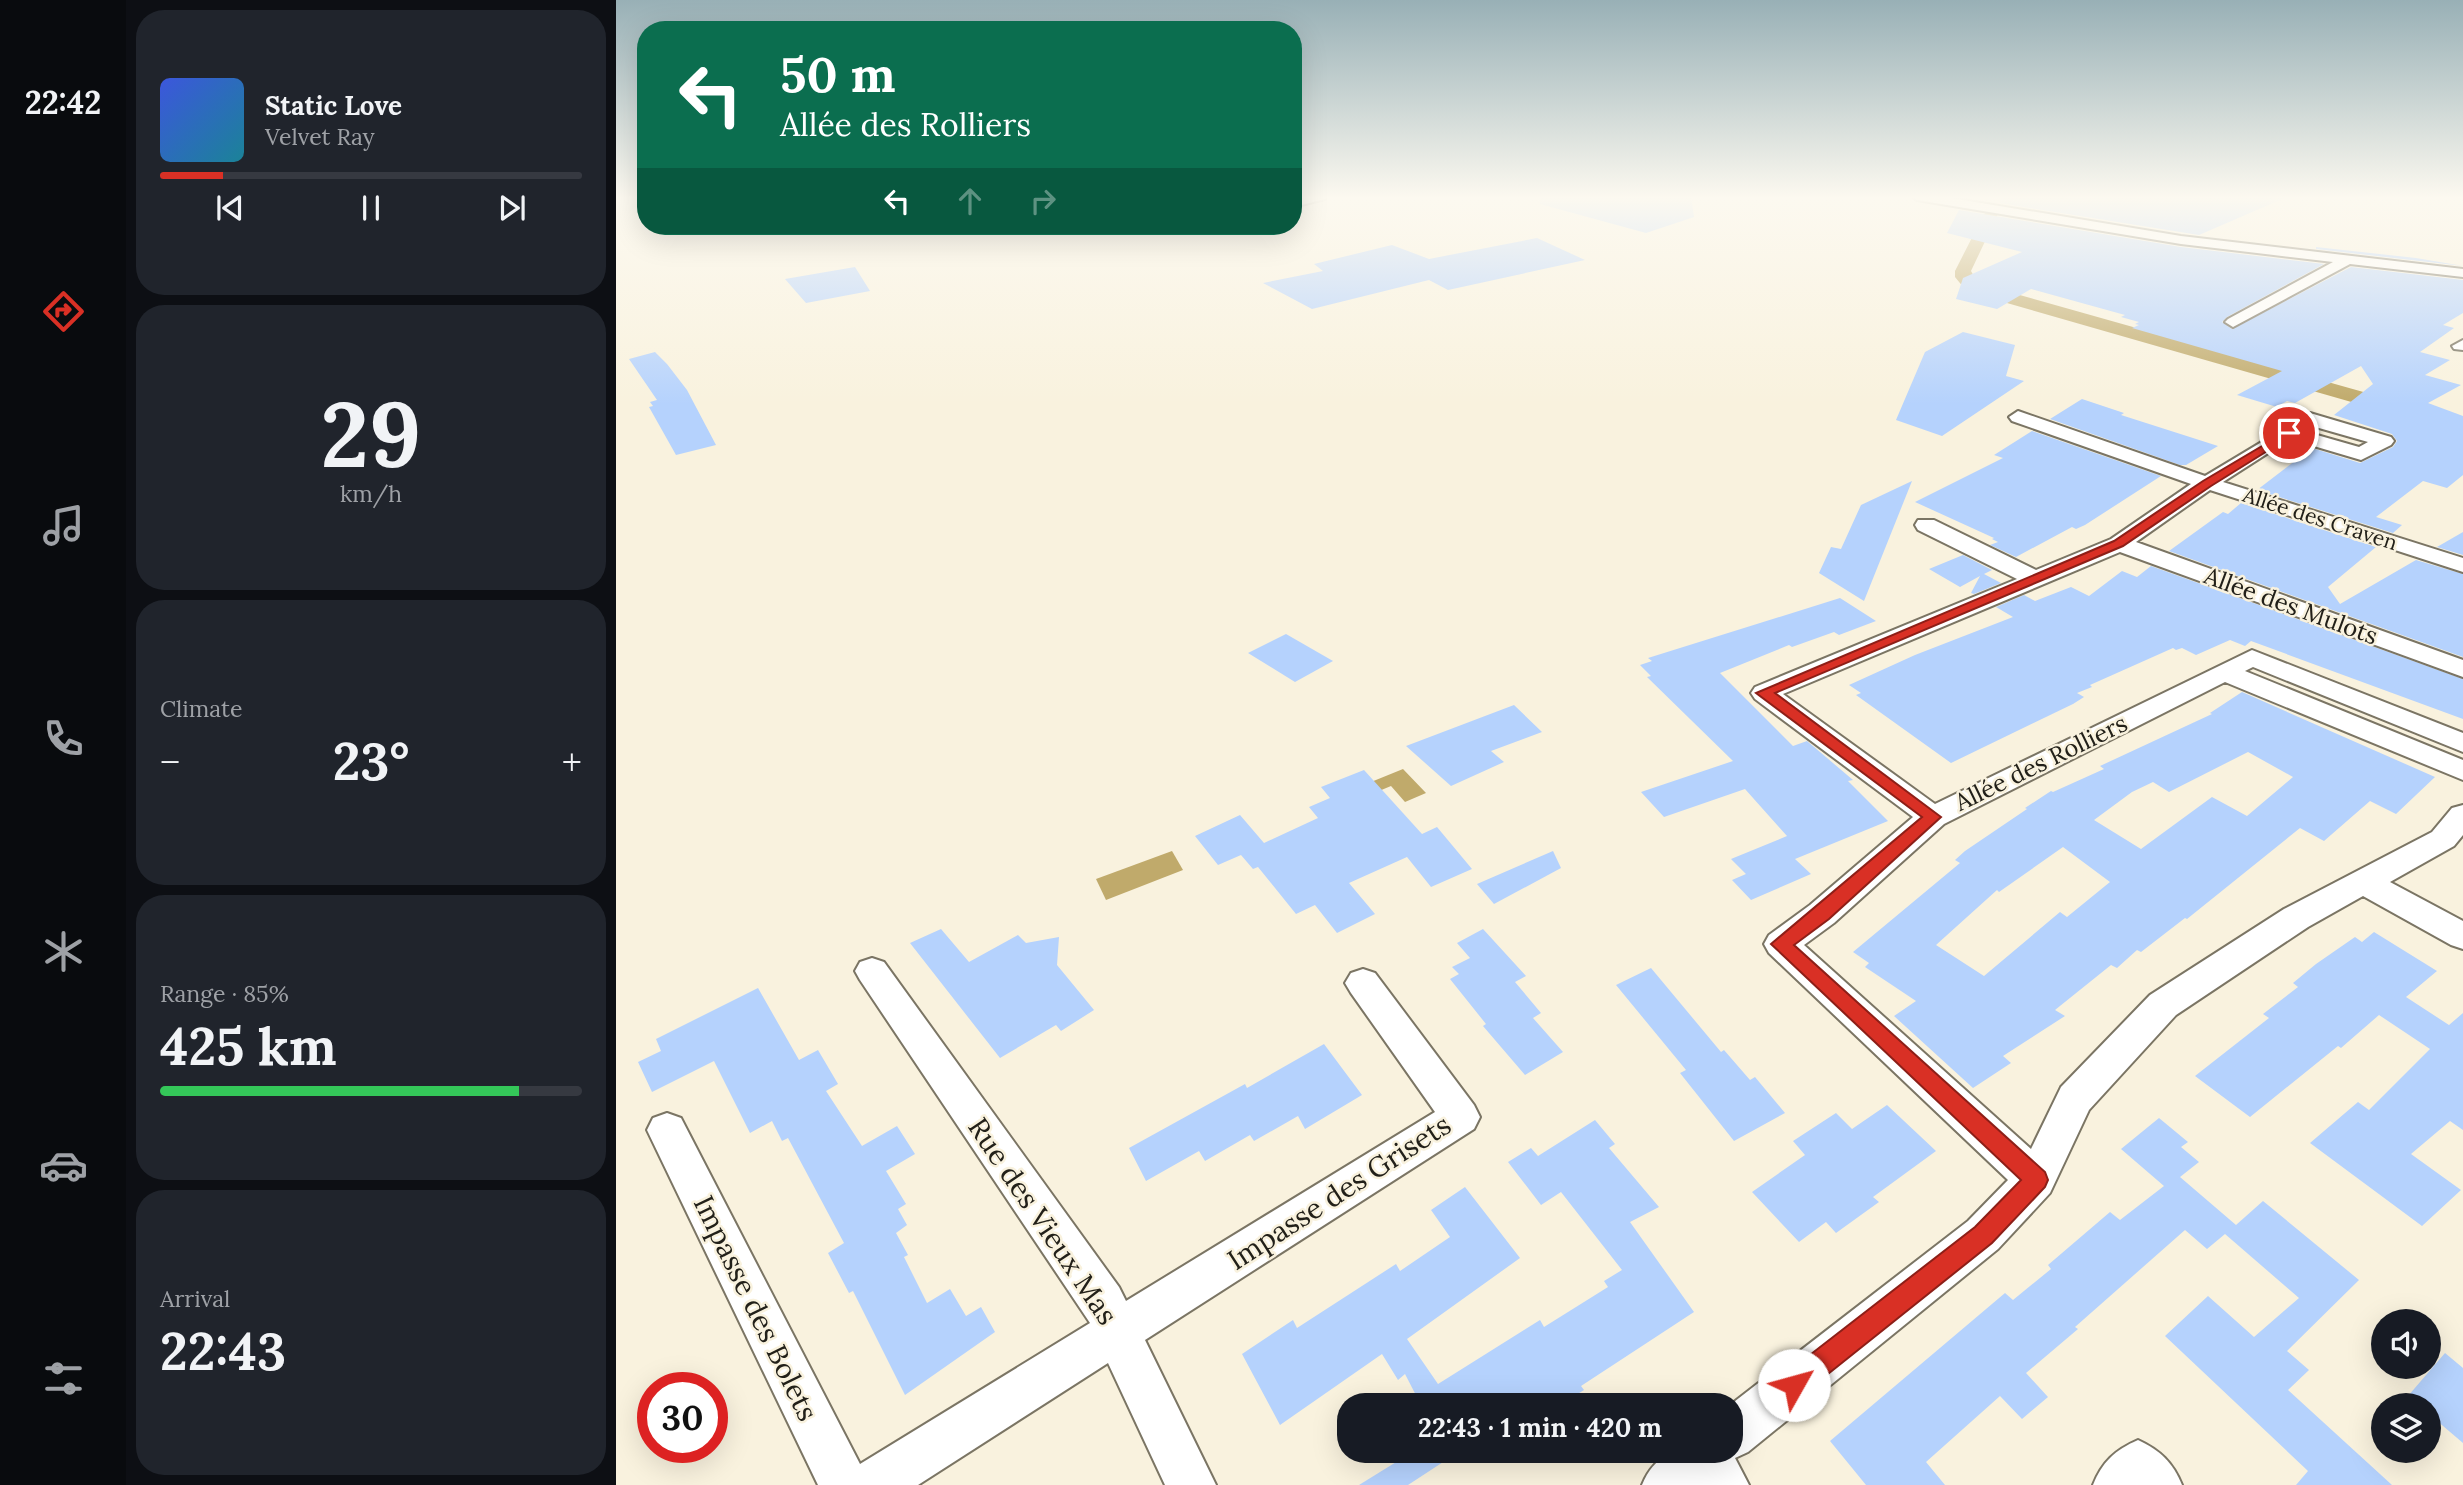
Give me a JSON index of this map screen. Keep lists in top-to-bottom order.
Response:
{
  "streets": {
    "street": [
      "Allée des Craven",
      "Allée des Mulots",
      "Allée des Rolliers",
      "Impasse des Grisets",
      "Rue des Vieux Mas",
      "Impasse des Bolets"
    ]
  },
  "crossings": [
    ["Impasse des Grisets", "Rue des Vieux Mas"]
  ],
  "page": {
    "tabs": "22:42",
    "turn": ["50 m", "Allée des Rolliers"],
    "song": ["Static Love", "Velvet Ray"],
    "tile": [
      ["29", "km/h"],
      "Climate",
      ["Range · 85%", "425 km"],
      ["Arrival", "22:43"]
    ],
    "heat": ["−", "23°", "+"],
    "limit": "30",
    "trip": "22:43 · 1 min · 420 m"
  }
}
